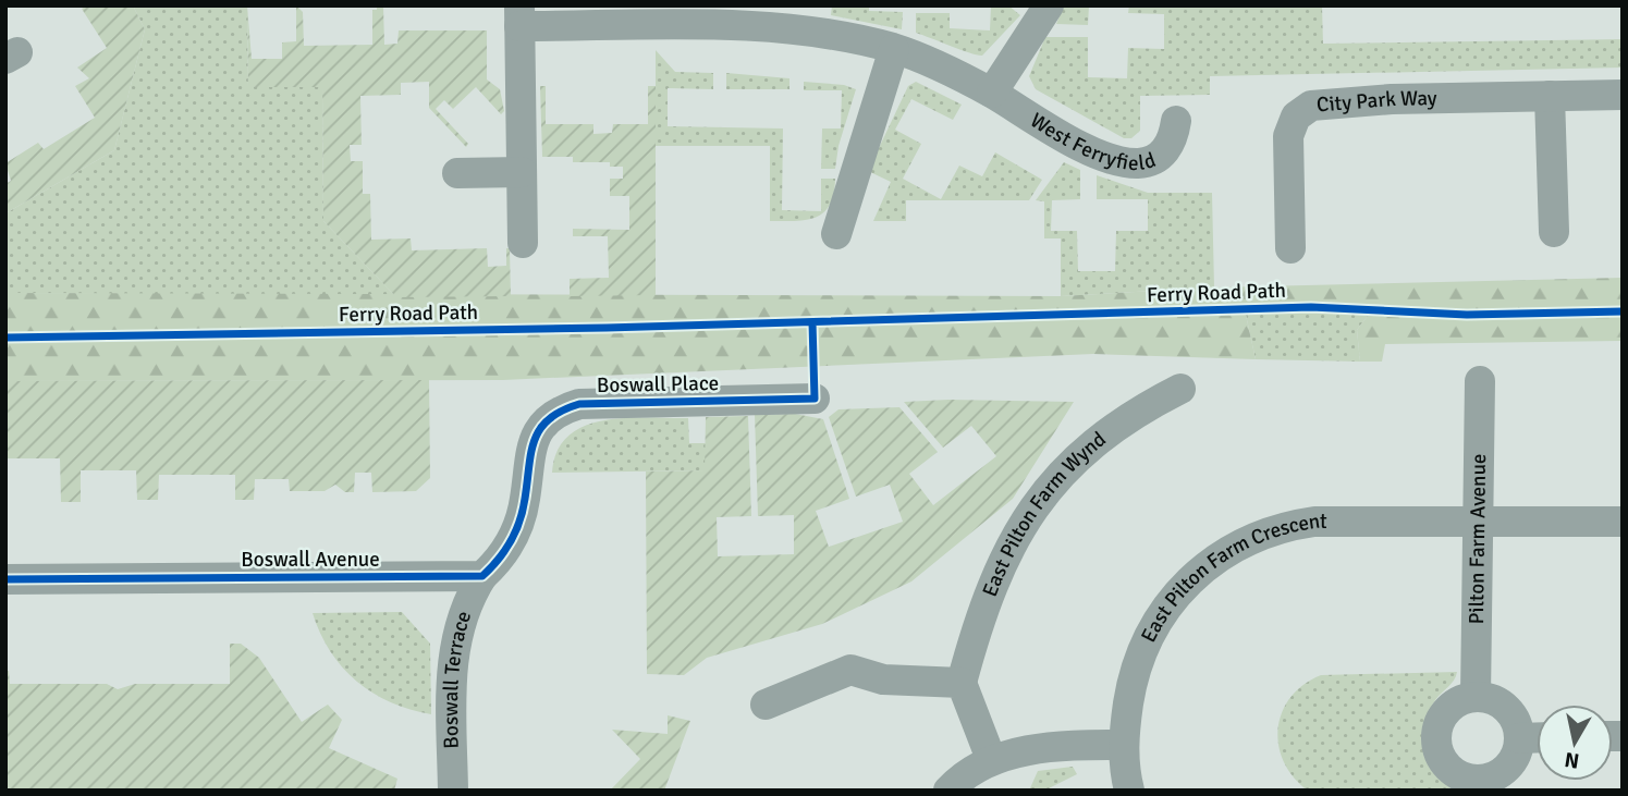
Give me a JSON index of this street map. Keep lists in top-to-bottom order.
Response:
{
  "streets": {
    "street": [
      "City Park Way",
      "West Ferryfield",
      "Boswall Place",
      "East Pilton Farm Wynd",
      "Pilton Farm Avenue",
      "Boswall Avenue",
      "East Pilton Farm Crescent",
      "Boswall Terrace"
    ],
    "cycle path": ["Ferry Road Path"]
  },
  "crossings": [
    ["Boswall Place", "Boswall Avenue"],
    ["Boswall Place", "Boswall Terrace"],
    ["Pilton Farm Avenue", "East Pilton Farm Crescent"],
    ["Boswall Avenue", "Boswall Terrace"]
  ],
  "north": "bottom"
}
